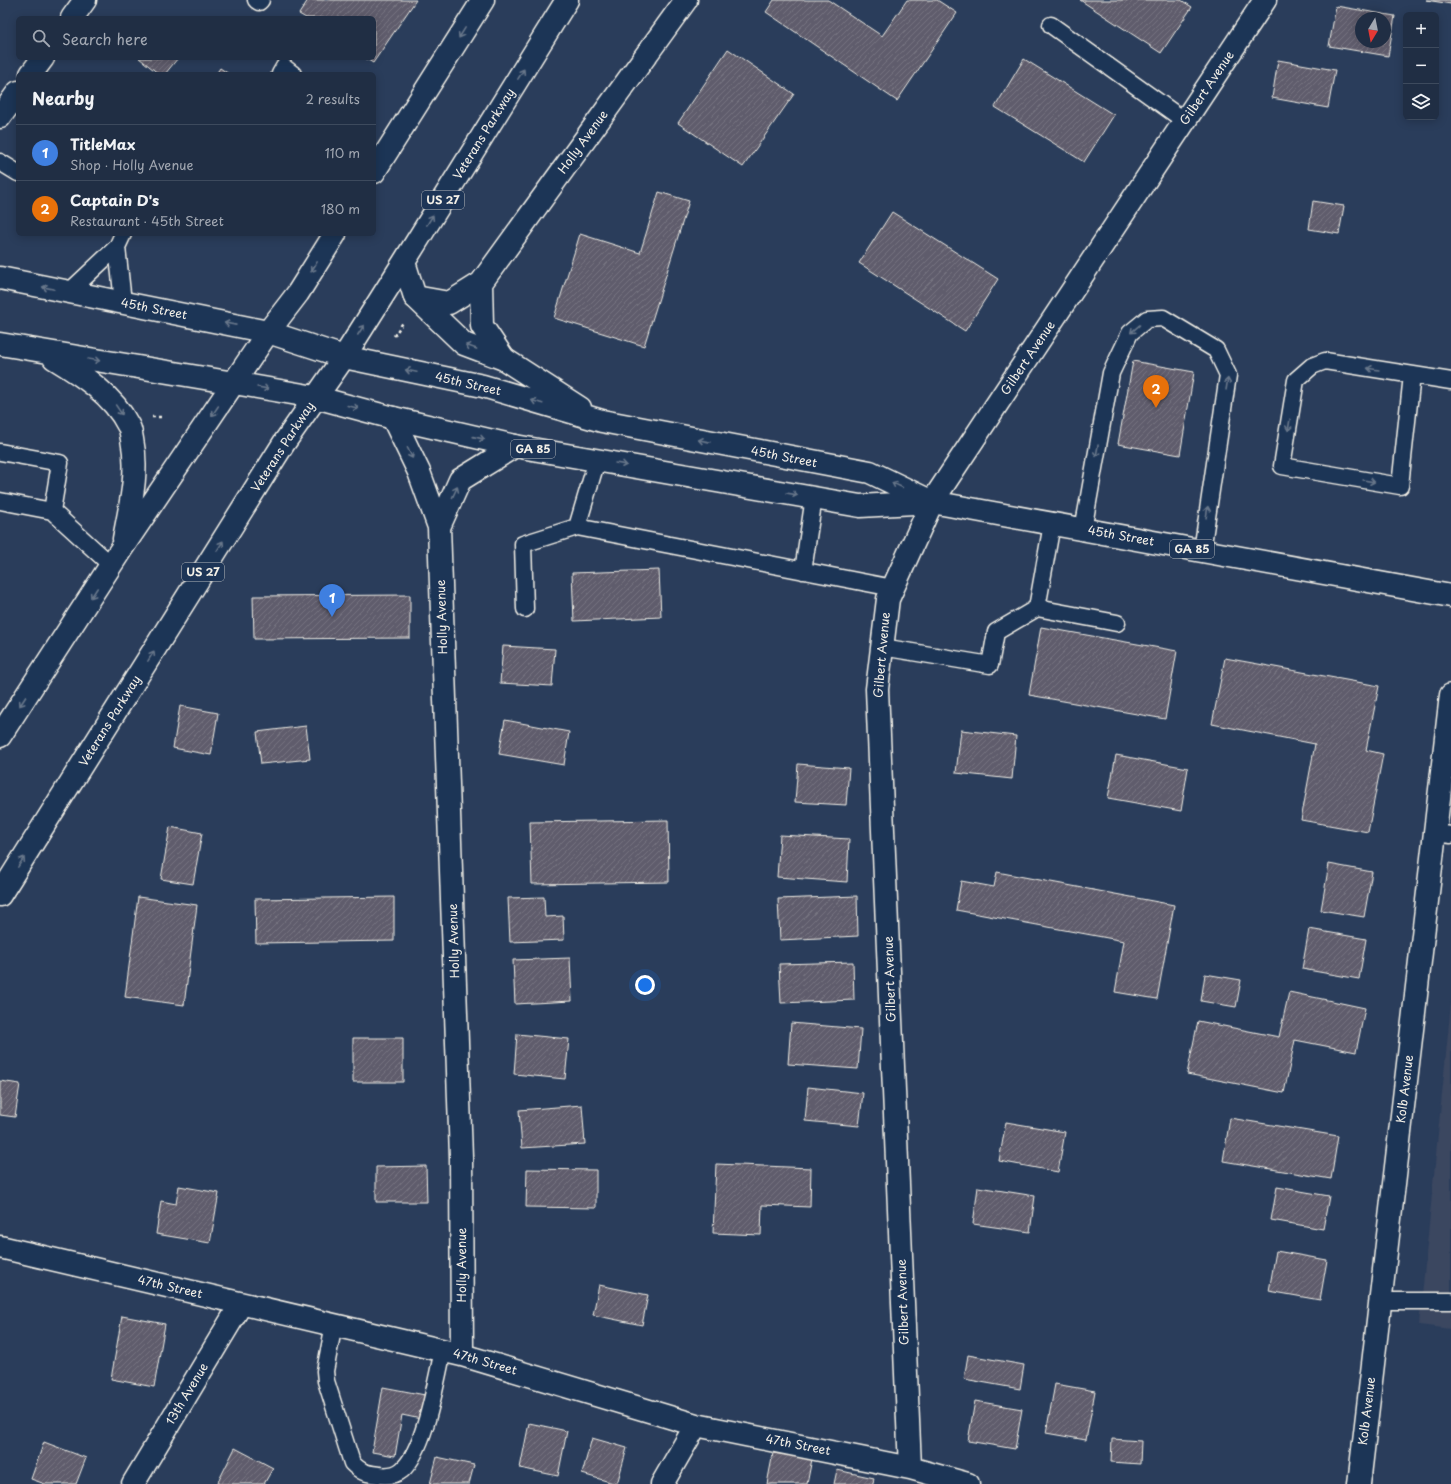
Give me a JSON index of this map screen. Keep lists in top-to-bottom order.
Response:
{
  "streets": {
    "street": [
      "Gilbert Avenue",
      "Veterans Parkway",
      "Holly Avenue",
      "US 27",
      "45th Street",
      "GA 85",
      "Kolb Avenue",
      "47th Street",
      "13th Avenue"
    ]
  },
  "crossings": [
    ["Gilbert Avenue", "45th Street"],
    ["Gilbert Avenue", "47th Street"],
    ["Veterans Parkway", "45th Street"],
    ["Holly Avenue", "45th Street"],
    ["Holly Avenue", "47th Street"],
    ["47th Street", "13th Avenue"]
  ],
  "north": "bottom",
  "page": {
    "map_buttons": ["+", "−"],
    "search": "Search here",
    "heading": ["Nearby", "2 results"],
    "list": [
      {
        "mark": "1",
        "name": "TitleMax",
        "note": "Shop · Holly Avenue",
        "value": "110 m"
      },
      {
        "mark": "2",
        "name": "Captain D's",
        "note": "Restaurant · 45th Street",
        "value": "180 m"
      }
    ],
    "pins": ["2", "1"]
  }
}
